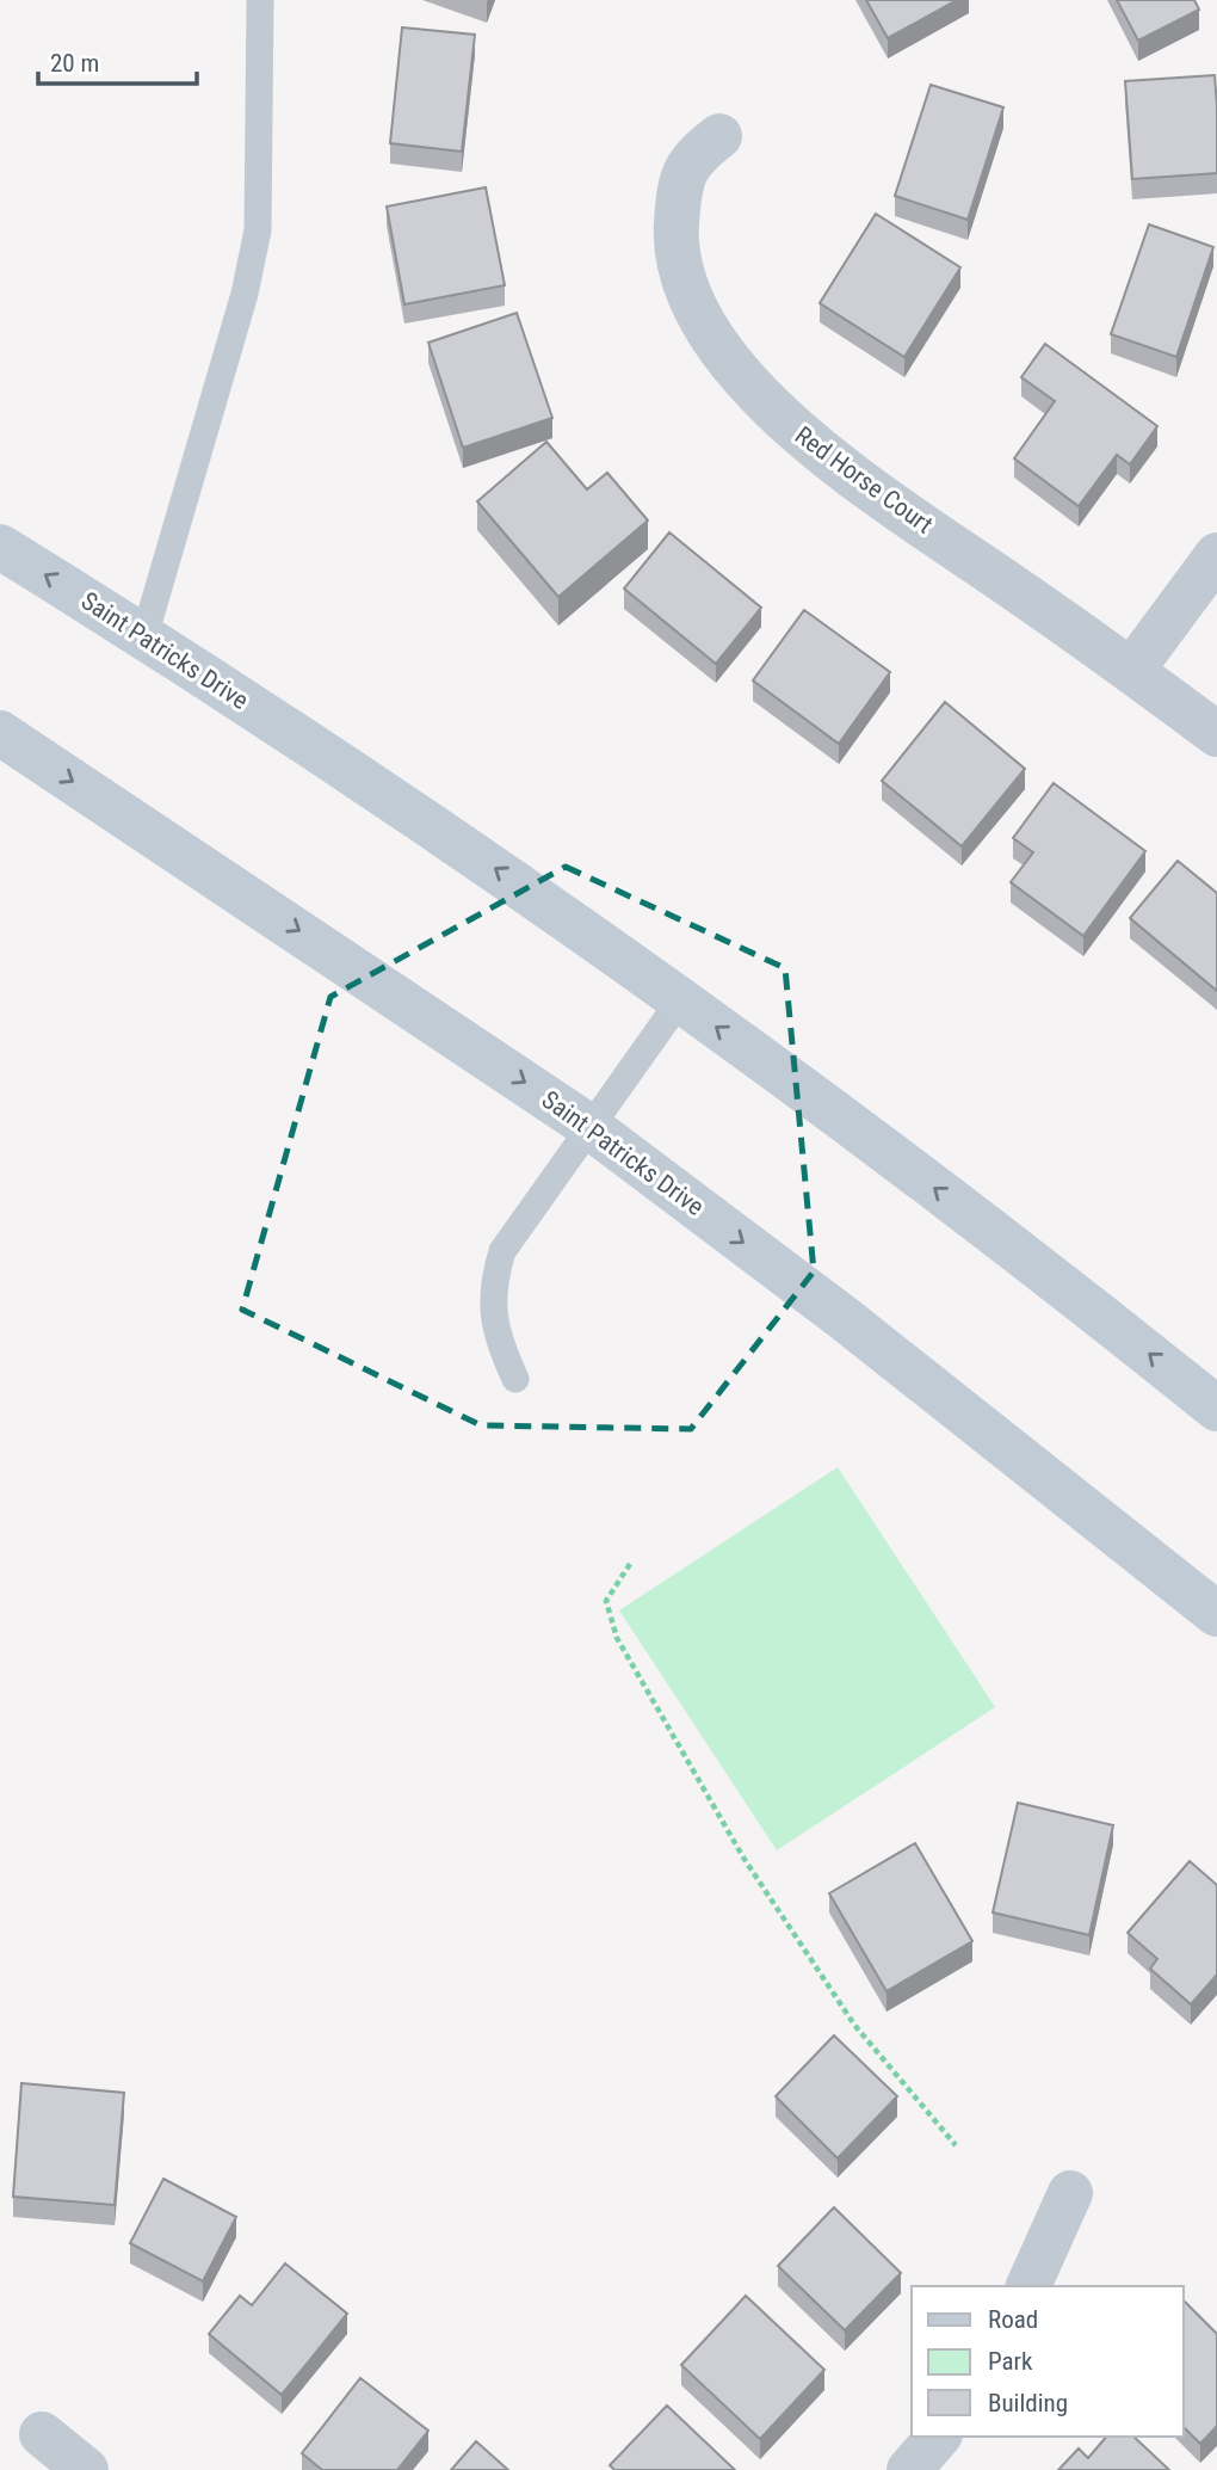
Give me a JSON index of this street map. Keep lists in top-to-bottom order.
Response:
{
  "streets": {
    "main road": ["Saint Patricks Drive"],
    "street": ["Red Horse Court"]
  },
  "legend": ["Road", "Park", "Building"],
  "scale_bar": "20 m"
}
